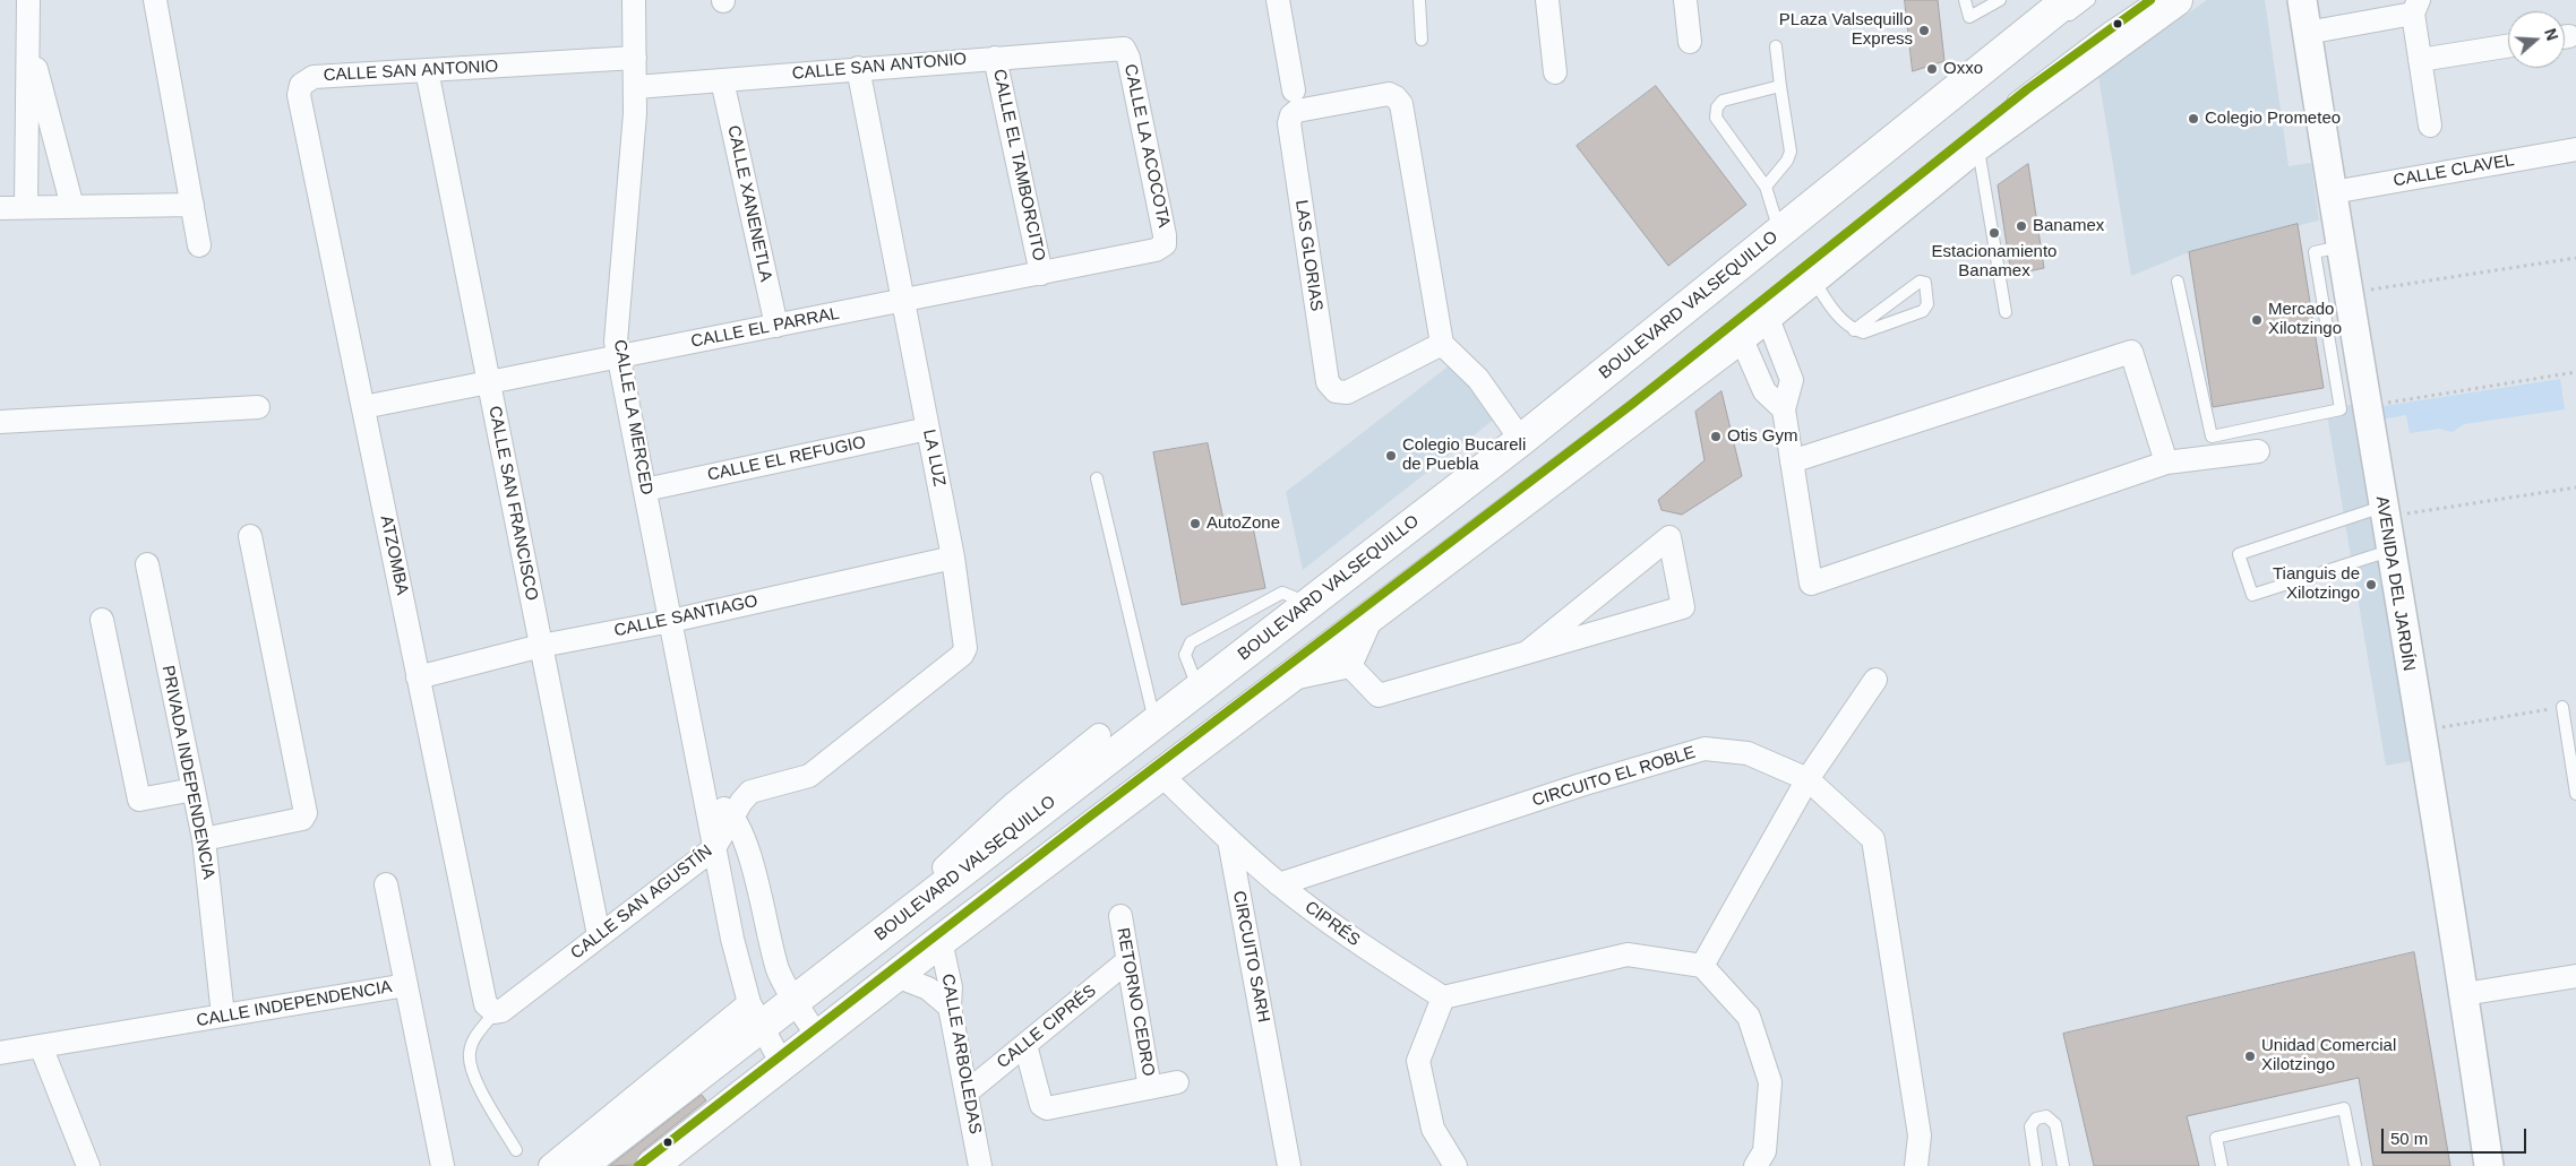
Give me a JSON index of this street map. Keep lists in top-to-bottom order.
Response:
{
  "streets": {
    "main road": ["BOULEVARD VALSEQUILLO"],
    "street": [
      "CALLE SAN ANTONIO",
      "CALLE LA ACOCOTA",
      "CALLE EL TAMBORCITO",
      "CALLE CLAVEL",
      "CALLE XANENETLA",
      "LAS GLORIAS",
      "CALLE EL PARRAL",
      "CALLE LA MERCED",
      "LA LUZ",
      "CALLE EL REFUGIO",
      "CALLE SAN FRANCISCO",
      "ATZOMBA",
      "AVENIDA DEL JARDÍN",
      "CALLE SANTIAGO",
      "PRIVADA INDEPENDENCIA",
      "CIRCUITO EL ROBLE",
      "CALLE SAN AGUSTÍN",
      "CIPRÉS",
      "CIRCUITO SARH",
      "RETORNO CEDRO",
      "CALLE INDEPENDENCIA",
      "CALLE CIPRÉS",
      "CALLE ARBOLEDAS"
    ]
  },
  "crossings": [
    ["CALLE SAN ANTONIO", "CALLE LA ACOCOTA"],
    ["CALLE SAN ANTONIO", "CALLE EL TAMBORCITO"],
    ["CALLE SAN ANTONIO", "CALLE XANENETLA"],
    ["CALLE SAN ANTONIO", "CALLE LA MERCED"],
    ["CALLE SAN ANTONIO", "LA LUZ"],
    ["CALLE SAN ANTONIO", "CALLE SAN FRANCISCO"],
    ["CALLE SAN ANTONIO", "ATZOMBA"],
    ["CALLE LA ACOCOTA", "CALLE EL PARRAL"],
    ["CALLE EL TAMBORCITO", "CALLE EL PARRAL"],
    ["CALLE CLAVEL", "AVENIDA DEL JARDÍN"],
    ["CALLE XANENETLA", "CALLE EL PARRAL"],
    ["BOULEVARD VALSEQUILLO", "CALLE LA MERCED"],
    ["CALLE EL PARRAL", "CALLE LA MERCED"],
    ["CALLE EL PARRAL", "LA LUZ"],
    ["CALLE EL PARRAL", "CALLE SAN FRANCISCO"],
    ["CALLE EL PARRAL", "ATZOMBA"],
    ["CALLE LA MERCED", "CALLE EL REFUGIO"],
    ["CALLE LA MERCED", "CALLE SANTIAGO"],
    ["CALLE LA MERCED", "CALLE SAN AGUSTÍN"],
    ["LA LUZ", "CALLE EL REFUGIO"],
    ["LA LUZ", "CALLE SANTIAGO"],
    ["LA LUZ", "CALLE SAN AGUSTÍN"],
    ["CALLE SAN FRANCISCO", "CALLE SANTIAGO"],
    ["CALLE SAN FRANCISCO", "CALLE SAN AGUSTÍN"],
    ["ATZOMBA", "CALLE SANTIAGO"],
    ["ATZOMBA", "CALLE SAN AGUSTÍN"],
    ["PRIVADA INDEPENDENCIA", "CALLE INDEPENDENCIA"],
    ["CIRCUITO EL ROBLE", "CIPRÉS"],
    ["CIPRÉS", "CIRCUITO SARH"],
    ["RETORNO CEDRO", "CALLE CIPRÉS"],
    ["CALLE CIPRÉS", "CALLE ARBOLEDAS"]
  ],
  "places": [
    "PLaza Valsequillo Express",
    "Oxxo",
    "Colegio Prometeo",
    "Banamex",
    "Estacionamiento Banamex",
    "Mercado Xilotzingo",
    "Otis Gym",
    "Colegio Bucareli de Puebla",
    "AutoZone",
    "Tianguis de Xilotzingo",
    "Unidad Comercial Xilotzingo"
  ],
  "scale_bar": "50 m",
  "north": "right"
}
